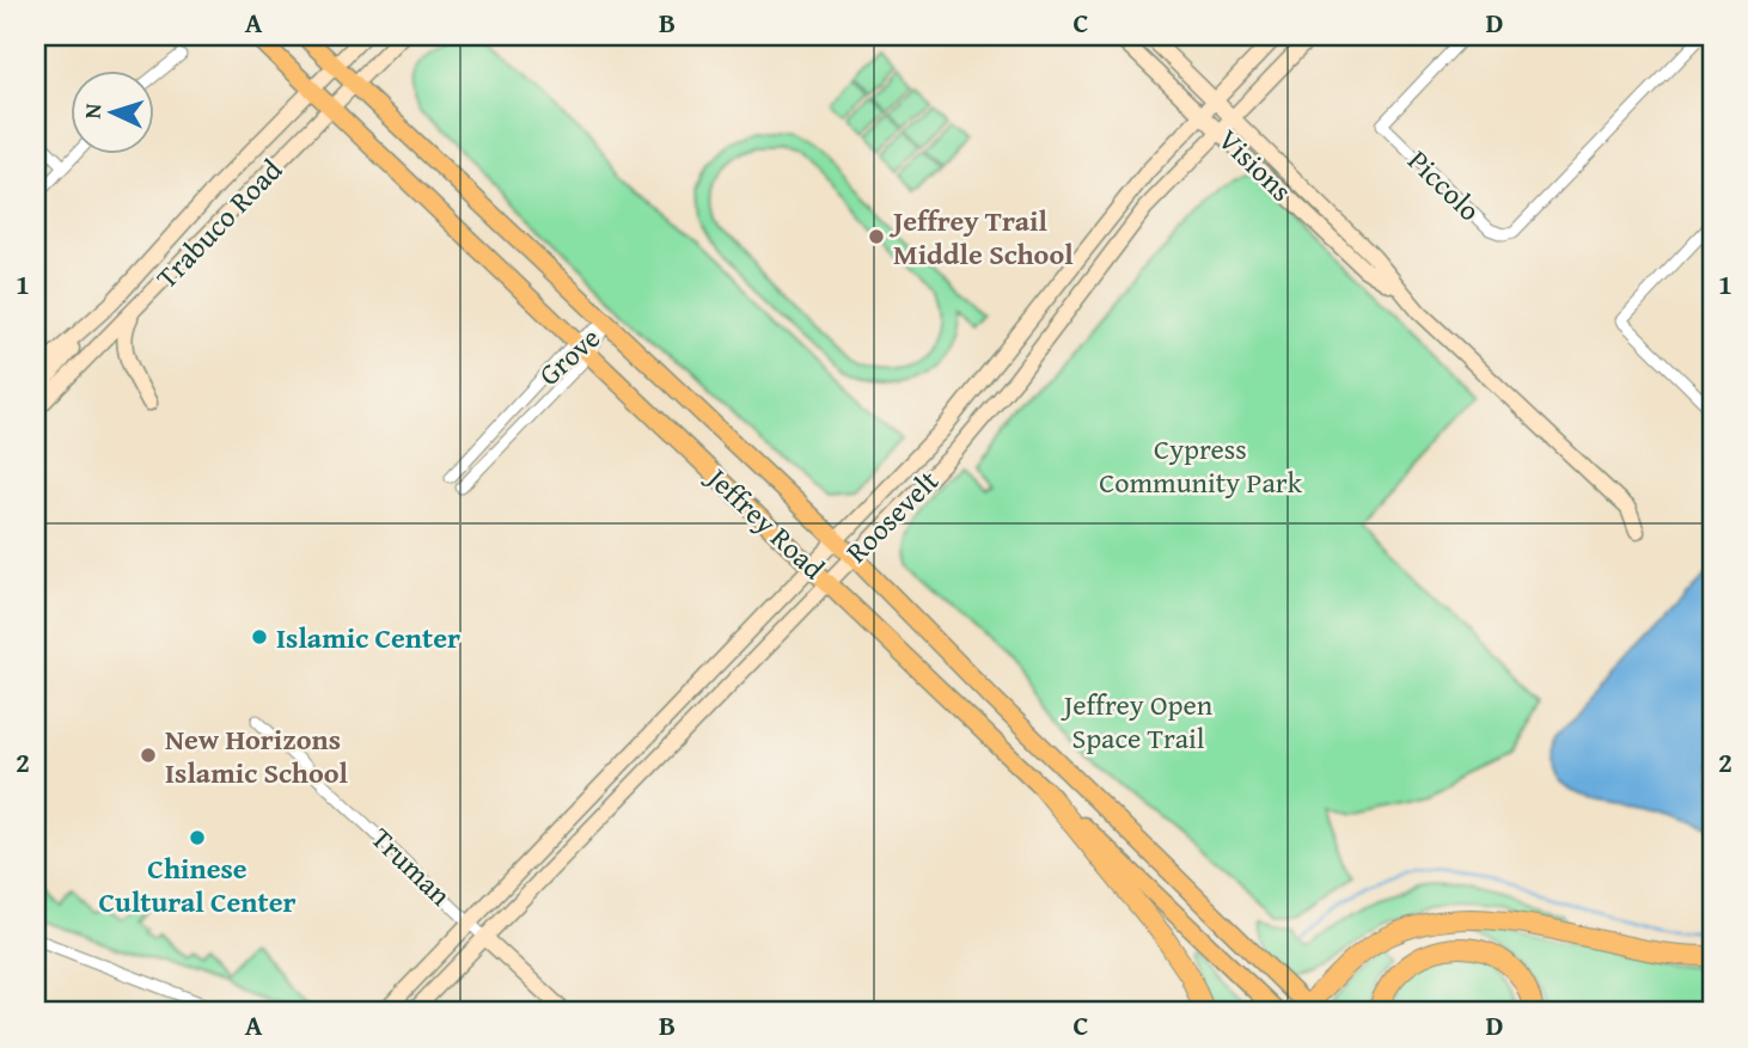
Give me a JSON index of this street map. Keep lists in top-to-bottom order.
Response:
{
  "streets": {
    "main road": ["Jeffrey Road"],
    "street": [
      "Visions",
      "Piccolo",
      "Trabuco Road",
      "Grove",
      "Roosevelt",
      "Truman"
    ]
  },
  "crossings": [
    ["Visions", "Roosevelt"],
    ["Trabuco Road", "Jeffrey Road"],
    ["Grove", "Jeffrey Road"],
    ["Roosevelt", "Jeffrey Road"],
    ["Roosevelt", "Truman"]
  ],
  "parks": ["Cypress Community Park", "Jeffrey Open Space Trail"],
  "places": [
    "Jeffrey Trail Middle School",
    "Islamic Center",
    "New Horizons Islamic School",
    "Chinese Cultural Center"
  ],
  "north": "left",
  "grid": {
    "columns": [
      "A",
      "B",
      "C",
      "D"
    ],
    "rows": ["1", "2"]
  }
}
